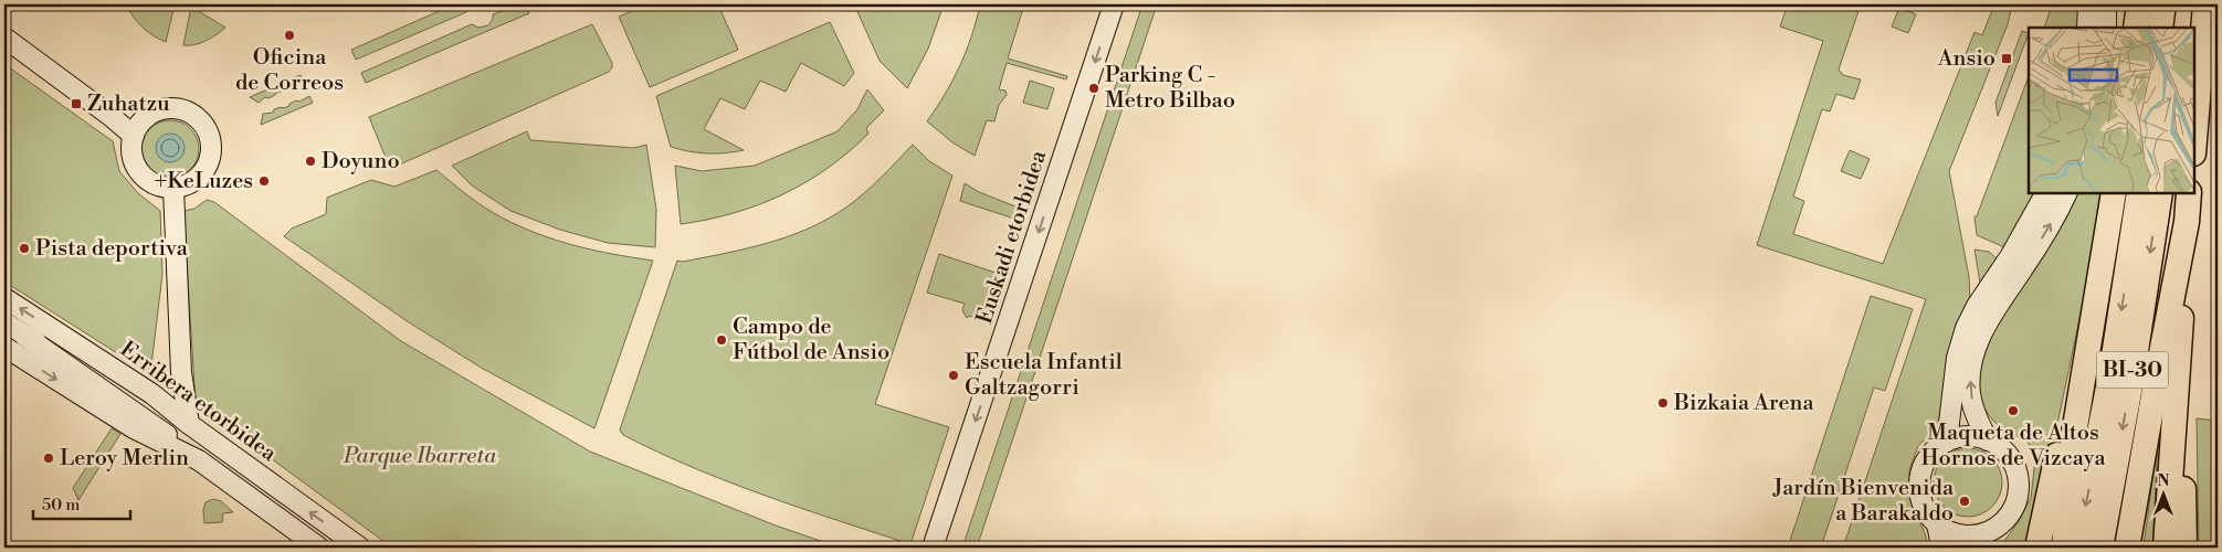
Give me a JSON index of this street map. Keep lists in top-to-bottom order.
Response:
{
  "streets": {
    "highway": ["BI-30"],
    "main road": ["Euskadi etorbidea", "Erribera etorbidea"]
  },
  "one_way": ["Euskadi etorbidea"],
  "parks": ["Parque Ibarreta"],
  "places": {
    "other": [
      "Oficina de Correos",
      "Parking C - Metro Bilbao",
      "Doyuno",
      "+KeLuzes",
      "Pista deportiva",
      "Campo de Fútbol de Ansio",
      "Escuela Infantil Galtzagorri",
      "Bizkaia Arena",
      "Maqueta de Altos Hornos de Vizcaya",
      "Leroy Merlin",
      "Jardín Bienvenida a Barakaldo"
    ],
    "transit": ["Ansio", "Zuhatzu"]
  },
  "scale_bar": "50 m",
  "north": "top"
}
